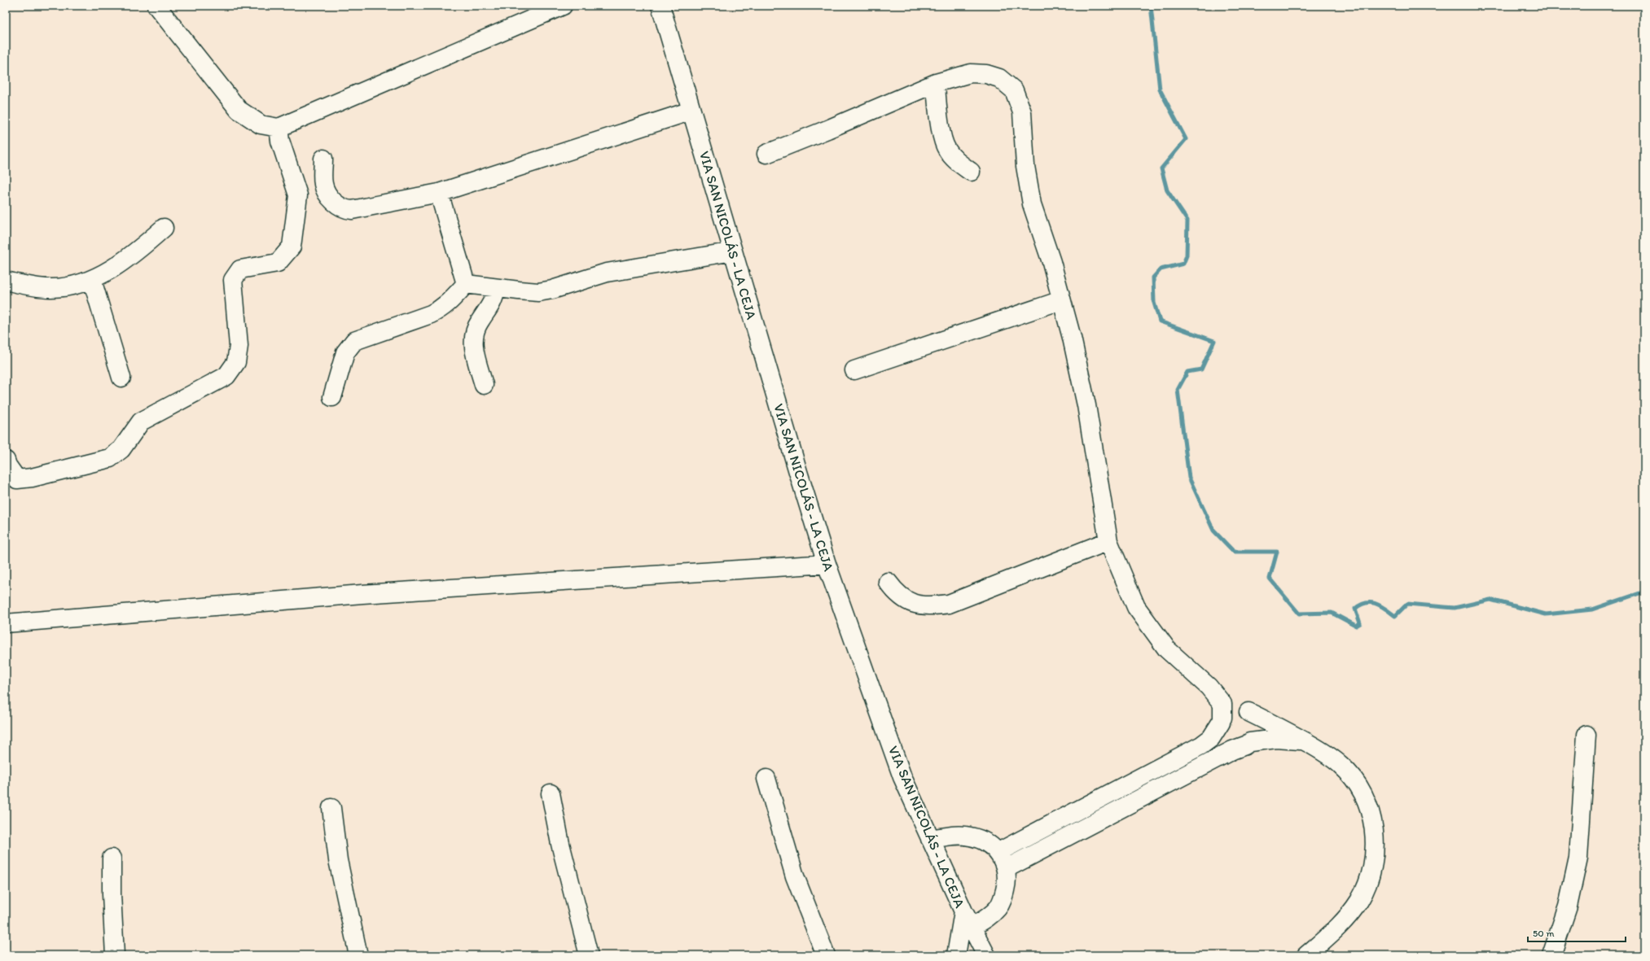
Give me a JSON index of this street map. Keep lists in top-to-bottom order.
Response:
{
  "streets": {
    "street": ["VIA SAN NICOLÁS - LA CEJA"]
  },
  "scale_bar": "50 m"
}
